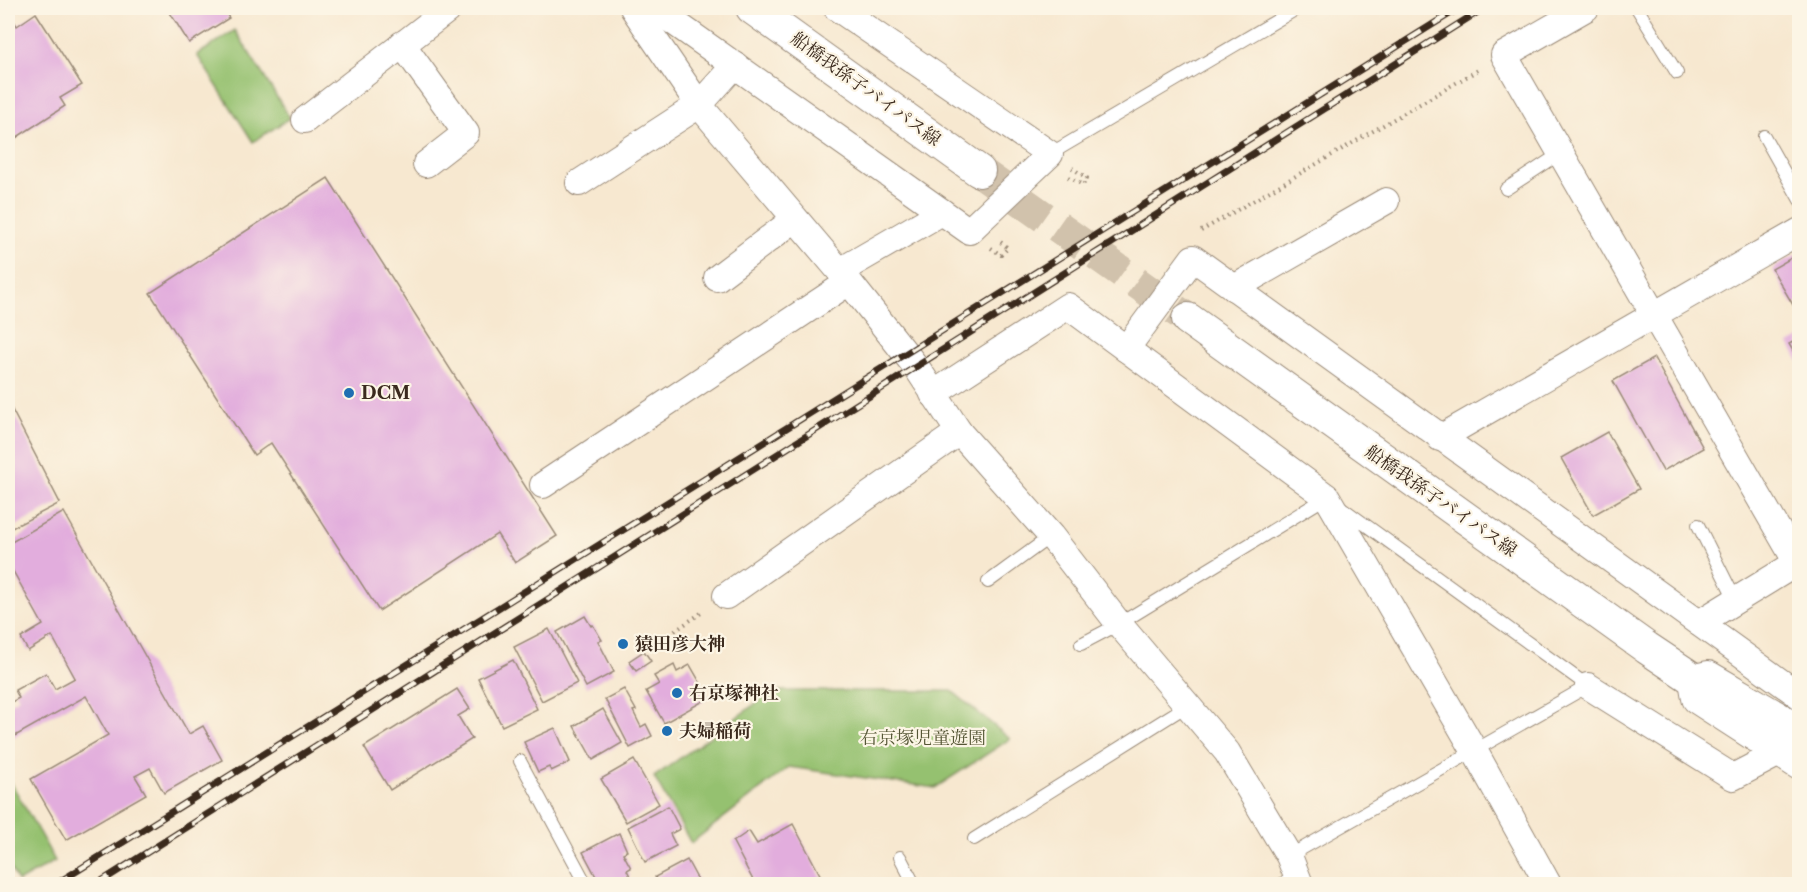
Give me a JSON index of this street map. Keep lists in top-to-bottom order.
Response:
{
  "streets": {
    "street": ["船橋我孫子バイパス線"]
  },
  "parks": ["右京塚児童遊園"],
  "places": [
    "DCM",
    "猿田彦大神",
    "右京塚神社",
    "夫婦稲荷"
  ]
}
